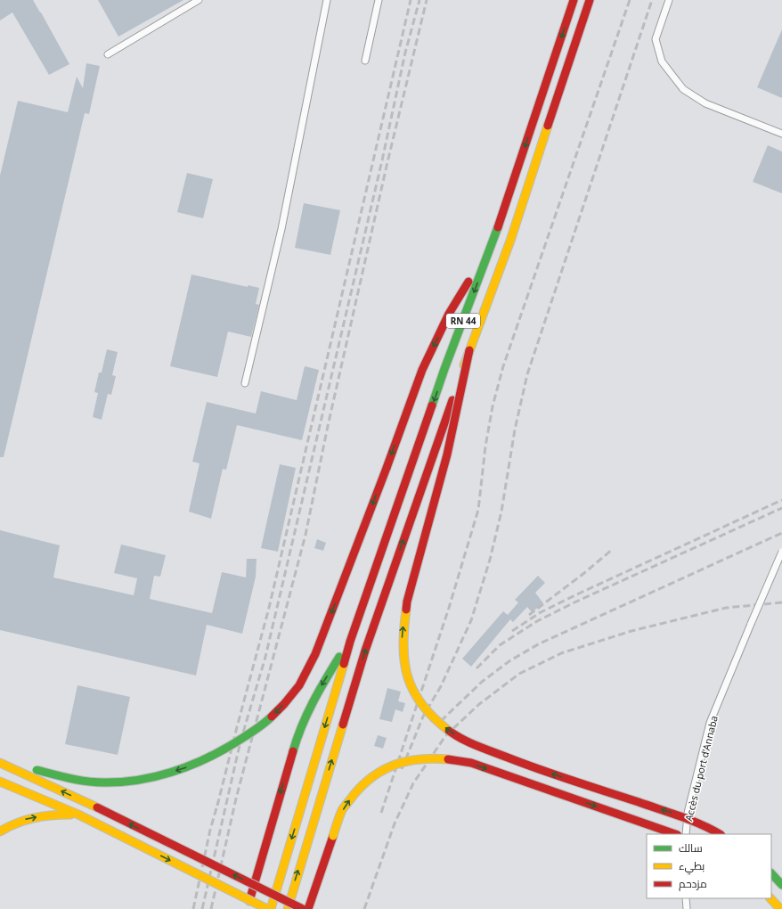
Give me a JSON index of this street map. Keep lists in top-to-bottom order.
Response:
{
  "streets": {
    "highway": ["RN 44"],
    "lane": ["Accès du port d'Annaba"]
  },
  "legend": ["سالك", "بطيء", "مزدحم"]
}
